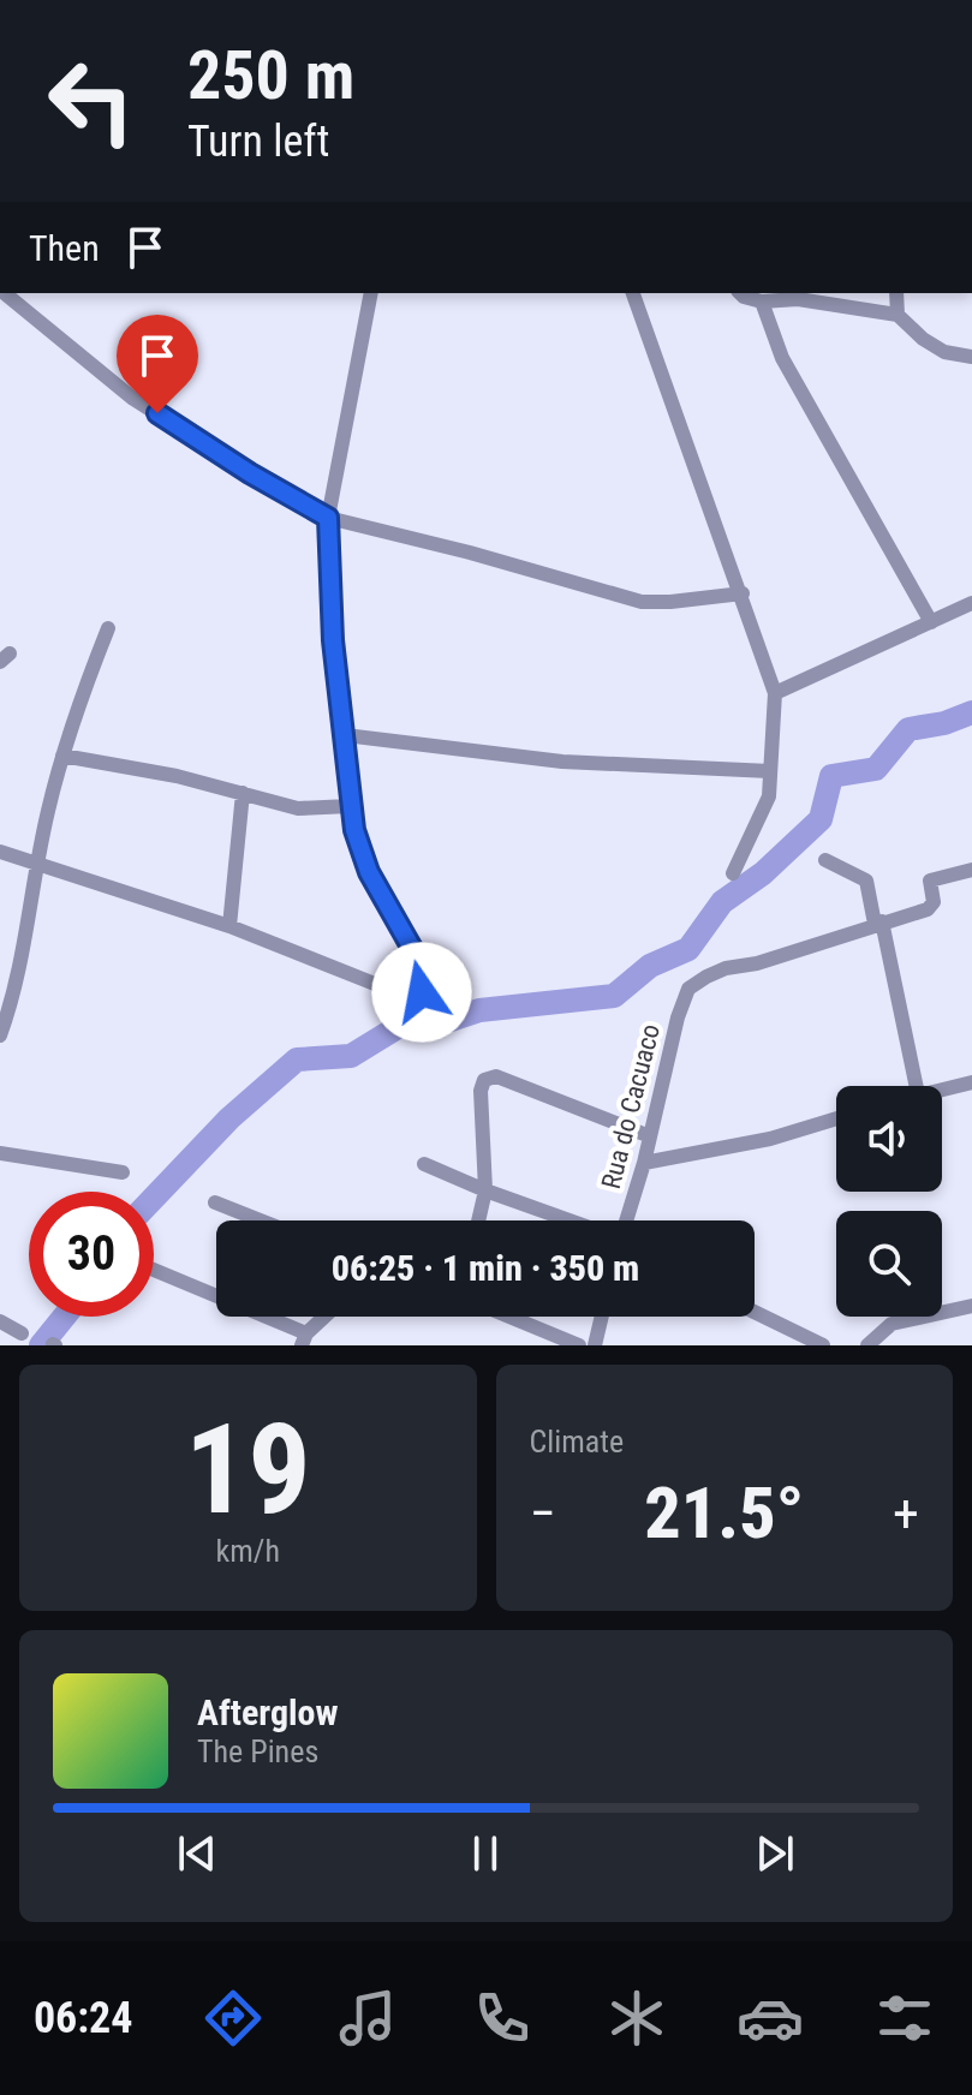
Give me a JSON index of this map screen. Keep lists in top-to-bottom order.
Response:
{
  "streets": {
    "street": ["Rua do Cacuaco"]
  },
  "page": {
    "turn": ["250 m", "Turn left"],
    "then": "Then",
    "limit": "30",
    "trip": "06:25 · 1 min · 350 m",
    "tile": [
      ["19", "km/h"],
      "Climate"
    ],
    "heat": ["−", "21.5°", "+"],
    "song": ["Afterglow", "The Pines"],
    "tabs": "06:24"
  }
}
